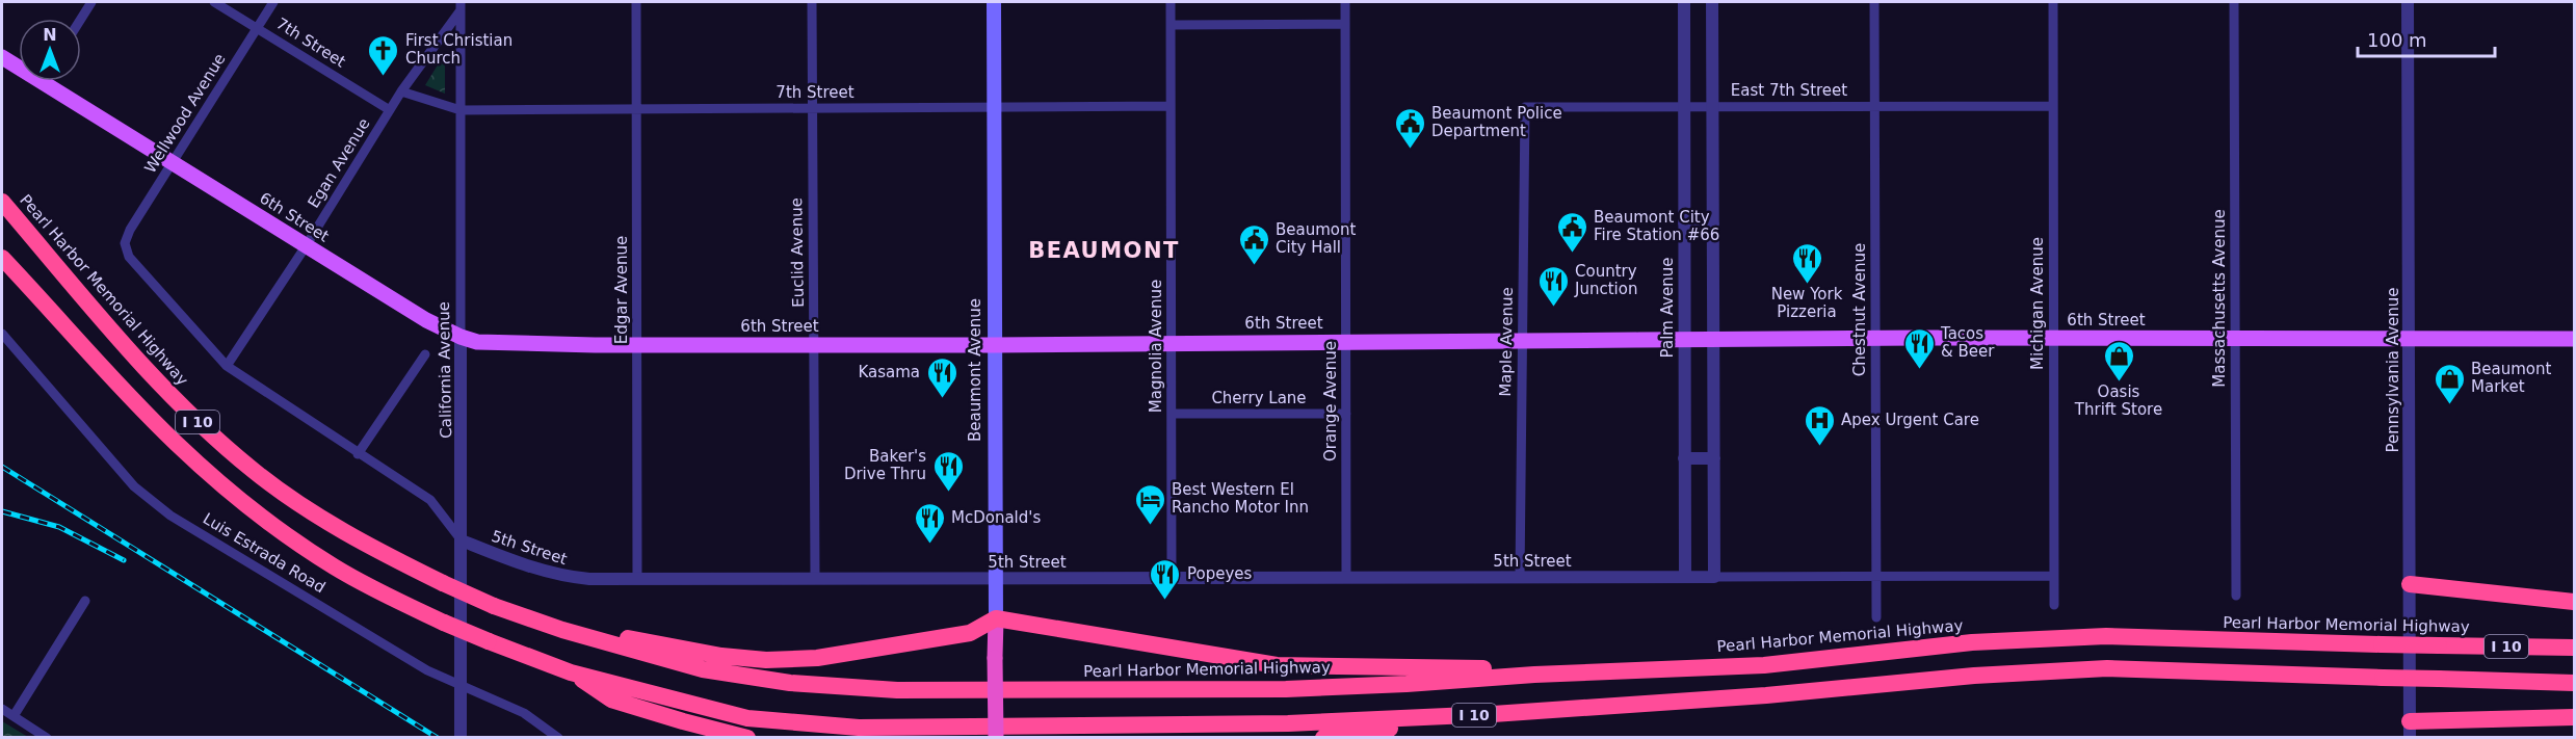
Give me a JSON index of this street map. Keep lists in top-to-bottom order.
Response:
{
  "streets": {
    "highway": ["Pearl Harbor Memorial Highway", "Beaumont Avenue", "I 10"],
    "main road": ["6th Street"],
    "street": [
      "7th Street",
      "East 7th Street",
      "Wellwood Avenue",
      "Egan Avenue",
      "Euclid Avenue",
      "Edgar Avenue",
      "Massachusetts Avenue",
      "Michigan Avenue",
      "Palm Avenue",
      "Chestnut Avenue",
      "Maple Avenue",
      "Magnolia Avenue",
      "California Avenue",
      "Pennsylvania Avenue",
      "Cherry Lane",
      "Orange Avenue",
      "5th Street",
      "Luis Estrada Road"
    ]
  },
  "crossings": [
    ["7th Street", "Wellwood Avenue"],
    ["7th Street", "Egan Avenue"],
    ["7th Street", "Euclid Avenue"],
    ["7th Street", "Edgar Avenue"],
    ["7th Street", "Magnolia Avenue"],
    ["7th Street", "California Avenue"],
    ["7th Street", "Beaumont Avenue"],
    ["East 7th Street", "Michigan Avenue"],
    ["East 7th Street", "Palm Avenue"],
    ["East 7th Street", "Chestnut Avenue"],
    ["East 7th Street", "Maple Avenue"],
    ["Wellwood Avenue", "Egan Avenue"],
    ["Wellwood Avenue", "6th Street"],
    ["Egan Avenue", "6th Street"],
    ["Egan Avenue", "California Avenue"],
    ["6th Street", "Euclid Avenue"],
    ["6th Street", "Edgar Avenue"],
    ["6th Street", "Massachusetts Avenue"],
    ["6th Street", "Michigan Avenue"],
    ["6th Street", "Palm Avenue"],
    ["6th Street", "Chestnut Avenue"],
    ["6th Street", "Maple Avenue"],
    ["6th Street", "Magnolia Avenue"],
    ["6th Street", "California Avenue"],
    ["6th Street", "Beaumont Avenue"],
    ["6th Street", "Pennsylvania Avenue"],
    ["6th Street", "Orange Avenue"],
    ["Euclid Avenue", "5th Street"],
    ["Edgar Avenue", "5th Street"],
    ["Michigan Avenue", "5th Street"],
    ["Palm Avenue", "5th Street"],
    ["Chestnut Avenue", "5th Street"],
    ["Maple Avenue", "5th Street"],
    ["Magnolia Avenue", "Cherry Lane"],
    ["Magnolia Avenue", "5th Street"],
    ["California Avenue", "5th Street"],
    ["California Avenue", "Luis Estrada Road"],
    ["Beaumont Avenue", "5th Street"],
    ["Cherry Lane", "Orange Avenue"],
    ["Orange Avenue", "5th Street"]
  ],
  "districts": ["BEAUMONT"],
  "places": {
    "church": ["First Christian Church"],
    "public building": ["Beaumont Police Department", "Beaumont City Fire Station #66", "Beaumont City Hall"],
    "restaurant": [
      "New York Pizzeria",
      "Country Junction",
      "Tacos & Beer",
      "Kasama",
      "Baker's Drive Thru",
      "McDonald's",
      "Popeyes"
    ],
    "shop": ["Oasis Thrift Store", "Beaumont Market"],
    "hospital": ["Apex Urgent Care"],
    "hotel": ["Best Western El Rancho Motor Inn"]
  },
  "scale_bar": "100 m",
  "north": "top"
}
